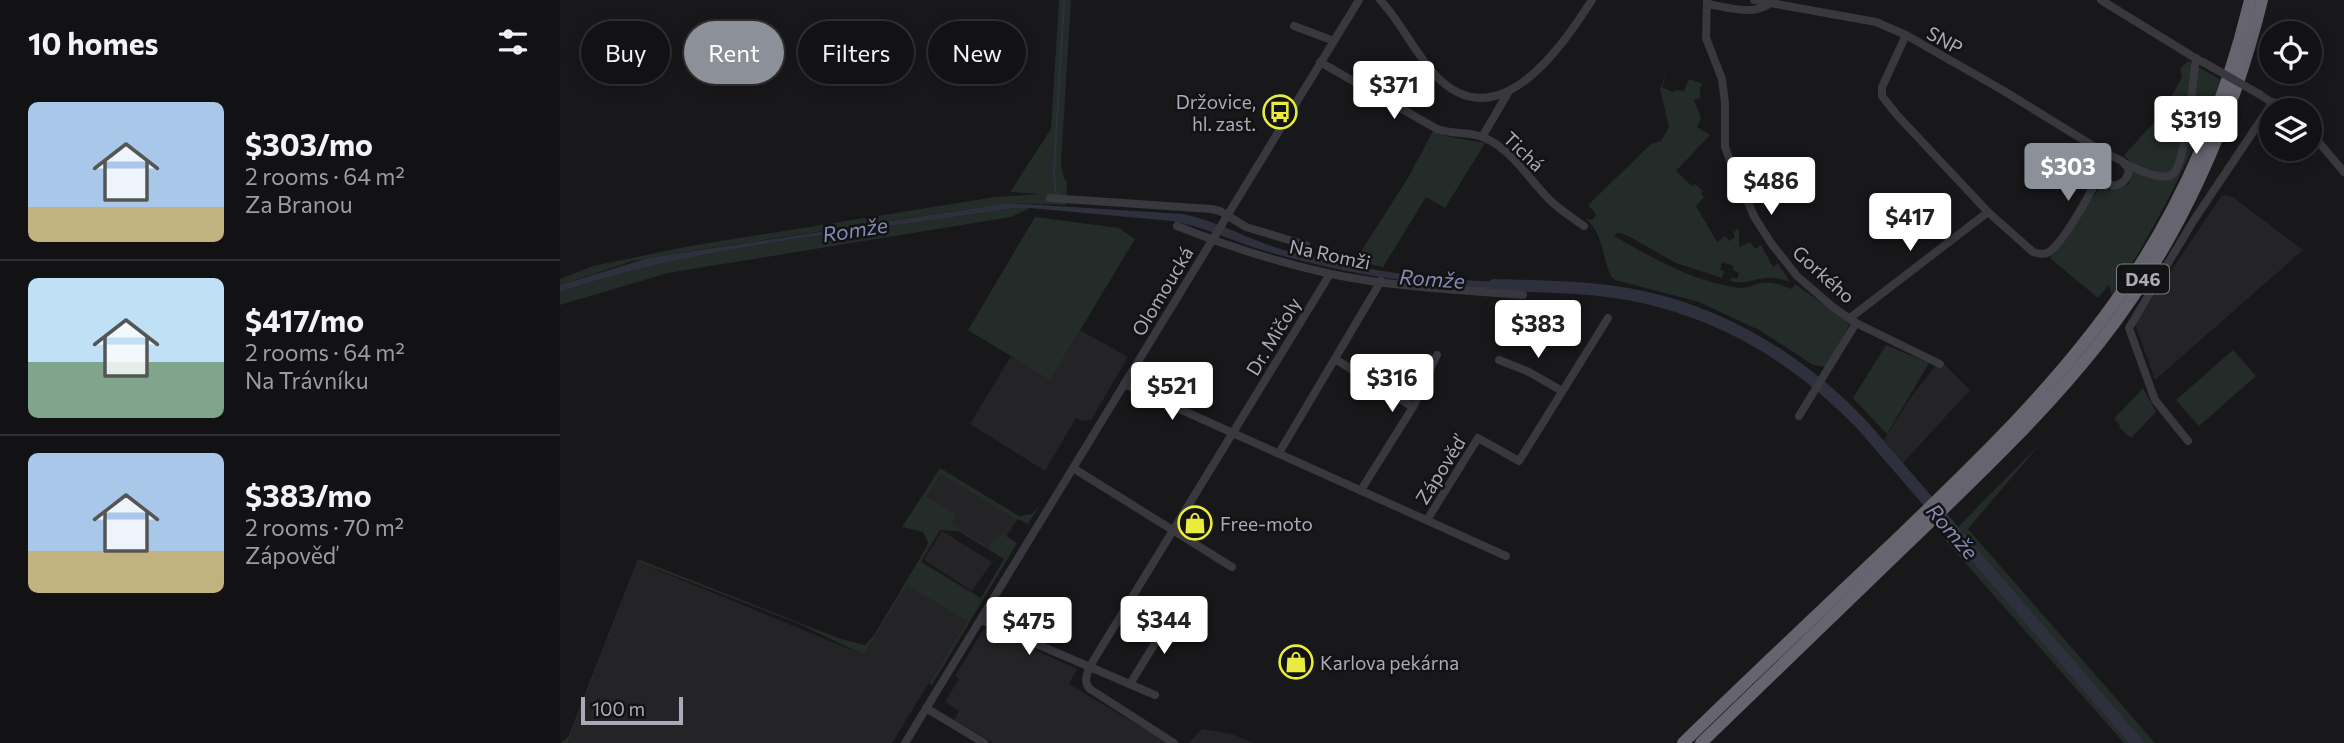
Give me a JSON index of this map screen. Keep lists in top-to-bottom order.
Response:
{
  "streets": {
    "highway": ["D46"],
    "street": [
      "SNP",
      "Tichá",
      "Na Romži",
      "Gorkého",
      "Olomoucká",
      "Dr. Mičoly",
      "Zápověď"
    ]
  },
  "crossings": [
    ["Tichá", "Olomoucká"],
    ["Na Romži", "Olomoucká"],
    ["Na Romži", "Dr. Mičoly"]
  ],
  "water": ["Romže"],
  "places": {
    "bus stop": ["Držovice, hl. zast."],
    "shop": ["Free-moto", "Karlova pekárna"]
  },
  "scale_bar": "100 m",
  "page": {
    "heading": "10 homes",
    "chip": [
      "Buy",
      "Rent",
      "Filters",
      "New"
    ],
    "price": [
      "$371",
      "$319",
      "$303",
      "$486",
      "$417",
      "$383",
      "$316",
      "$521",
      "$344",
      "$475"
    ],
    "list": [
      {
        "name": "$303/mo",
        "note": "2 rooms · 64 m² · Za Branou"
      },
      {
        "name": "$417/mo",
        "note": "2 rooms · 64 m² · Na Trávníku"
      },
      {
        "name": "$383/mo",
        "note": "2 rooms · 70 m² · Zápověď"
      }
    ],
    "scale": "100 m"
  }
}
